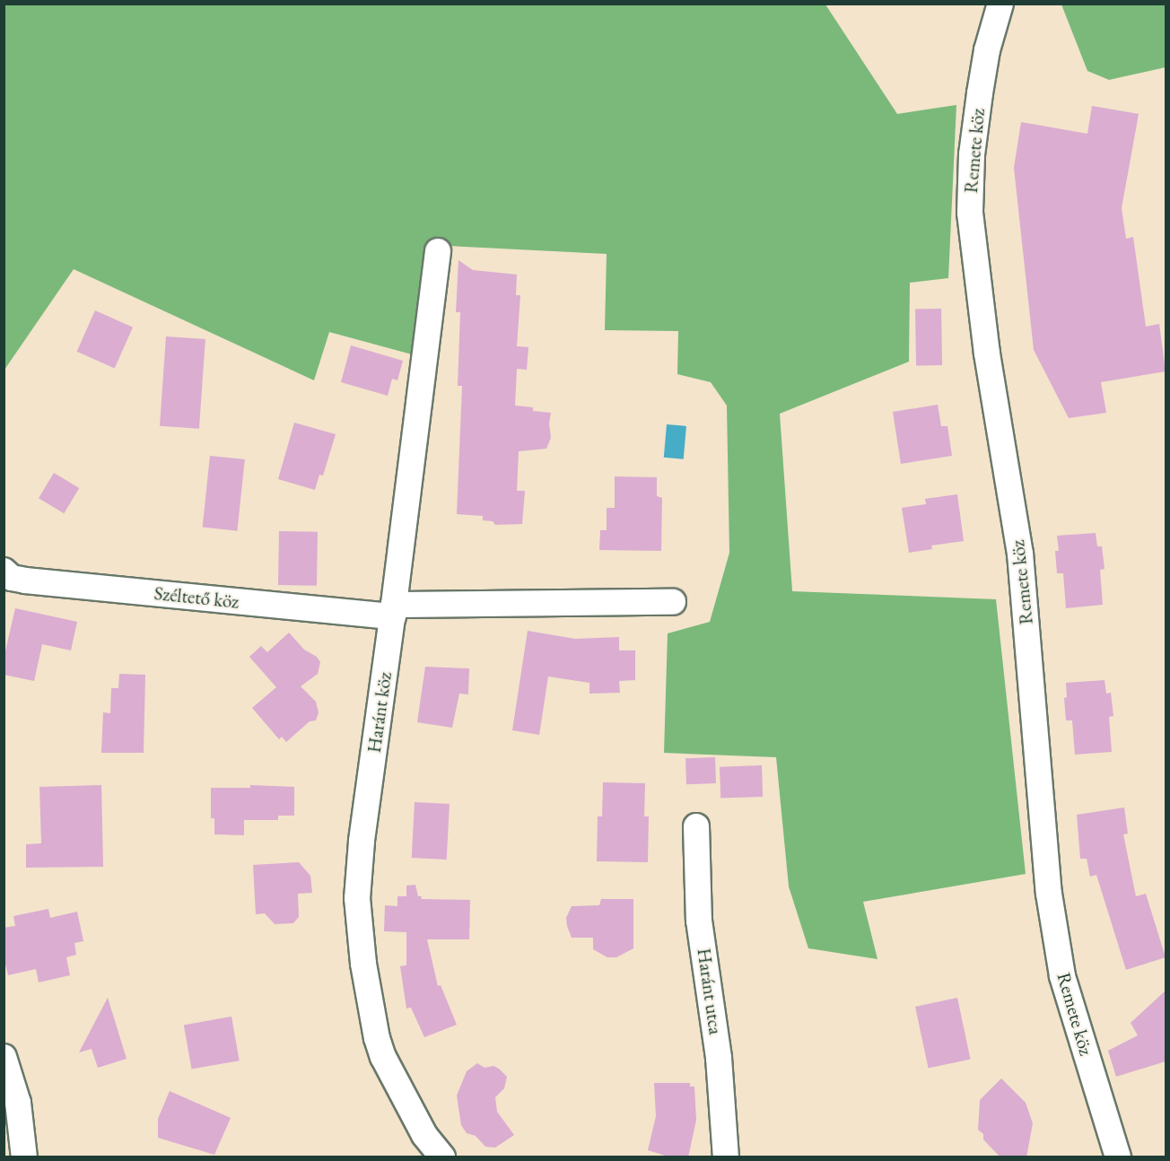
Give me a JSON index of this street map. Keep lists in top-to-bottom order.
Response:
{
  "streets": {
    "street": [
      "Remete köz",
      "Széltető köz",
      "Haránt köz",
      "Haránt utca"
    ]
  },
  "crossings": [
    ["Széltető köz", "Haránt köz"]
  ]
}
